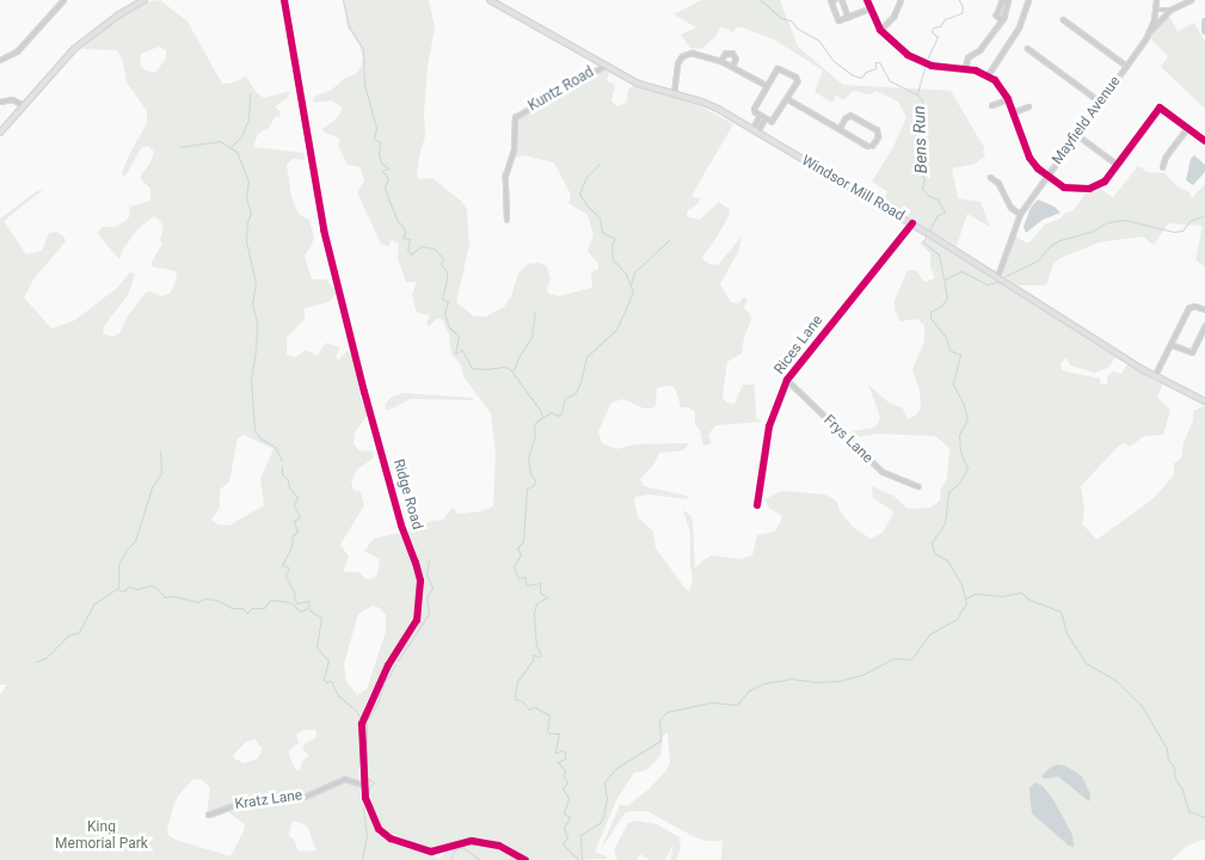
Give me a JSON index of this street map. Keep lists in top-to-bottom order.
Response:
{
  "streets": {
    "main road": ["Windsor Mill Road"],
    "street": [
      "Kuntz Road",
      "Mayfield Avenue",
      "Rices Lane",
      "Frys Lane",
      "Ridge Road",
      "Kratz Lane"
    ]
  },
  "crossings": [
    ["Kuntz Road", "Windsor Mill Road"],
    ["Mayfield Avenue", "Windsor Mill Road"],
    ["Windsor Mill Road", "Rices Lane"],
    ["Rices Lane", "Frys Lane"],
    ["Ridge Road", "Kratz Lane"]
  ],
  "water": ["Bens Run"],
  "parks": ["King Memorial Park"]
}
